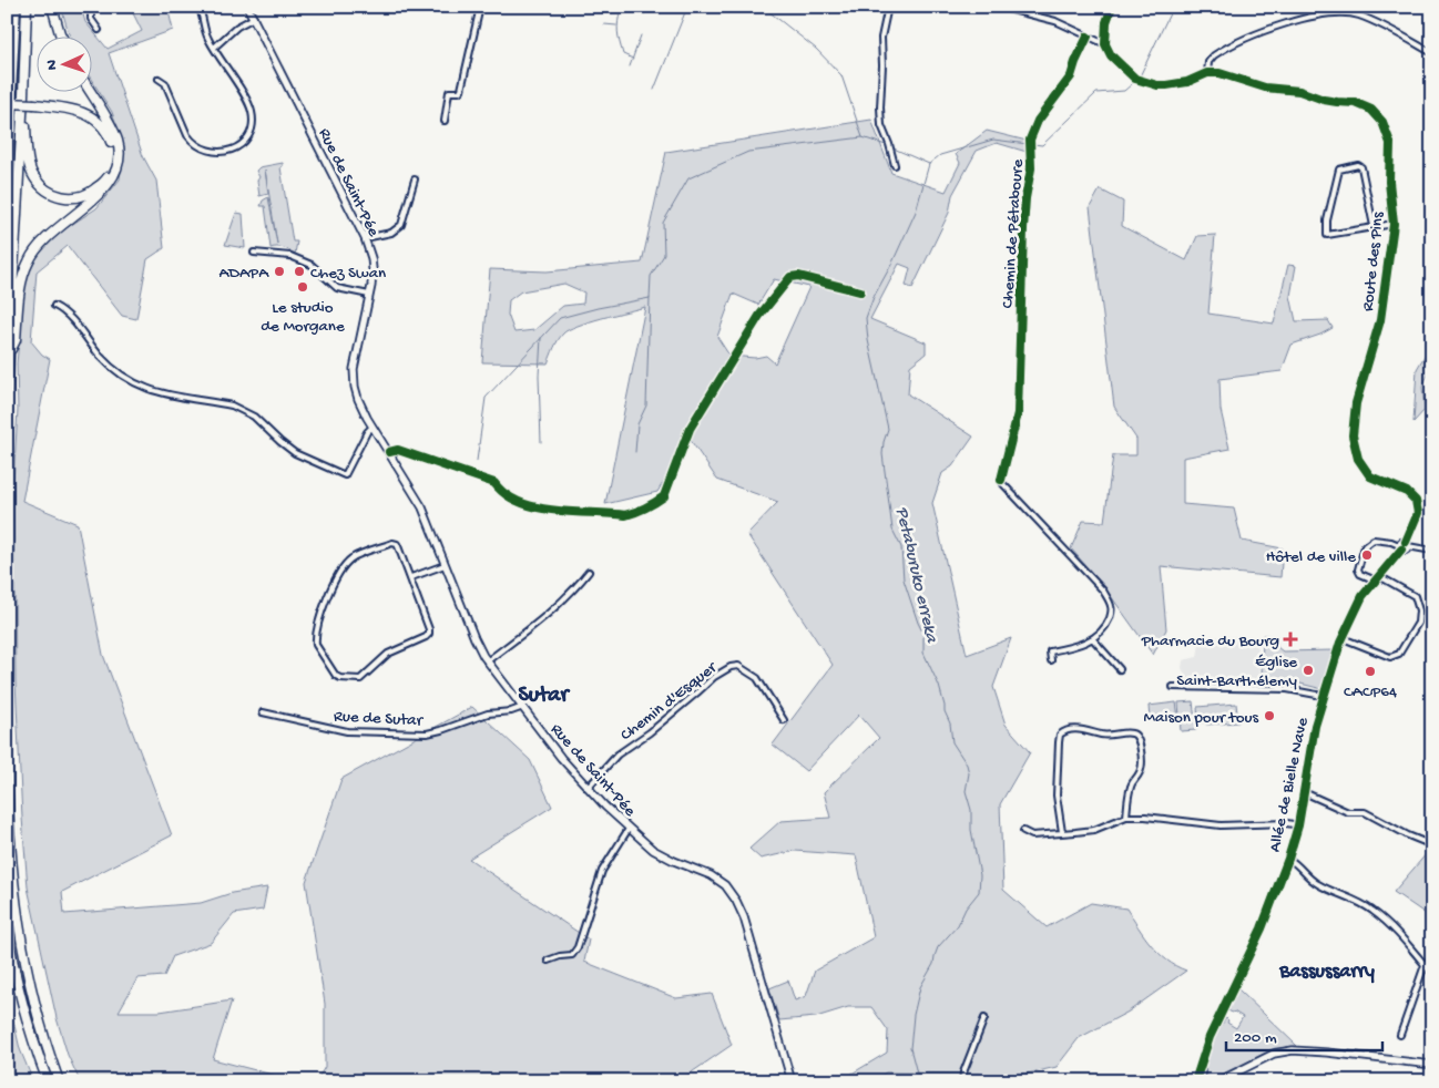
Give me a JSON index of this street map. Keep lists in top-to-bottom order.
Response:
{
  "streets": {
    "main road": ["Rue de Saint-Pée"],
    "street": [
      "Chemin de Pétaboure",
      "Route des Pins",
      "Chemin d'Esquer",
      "Rue de Sutar",
      "Allée de Bielle Nave"
    ]
  },
  "crossings": [
    ["Rue de Saint-Pée", "Chemin d'Esquer"],
    ["Rue de Saint-Pée", "Rue de Sutar"],
    ["Route des Pins", "Allée de Bielle Nave"]
  ],
  "districts": ["Sutar", "Bassussarry"],
  "water": ["Petaburuko erreka"],
  "places": {
    "other": [
      "ADAPA",
      "Chez Swan",
      "Le studio de Morgane",
      "Hôtel de ville",
      "Église Saint-Barthélemy",
      "CACP64",
      "Maison pour tous"
    ],
    "health": ["Pharmacie du Bourg"]
  },
  "scale_bar": "200 m",
  "north": "left"
}
